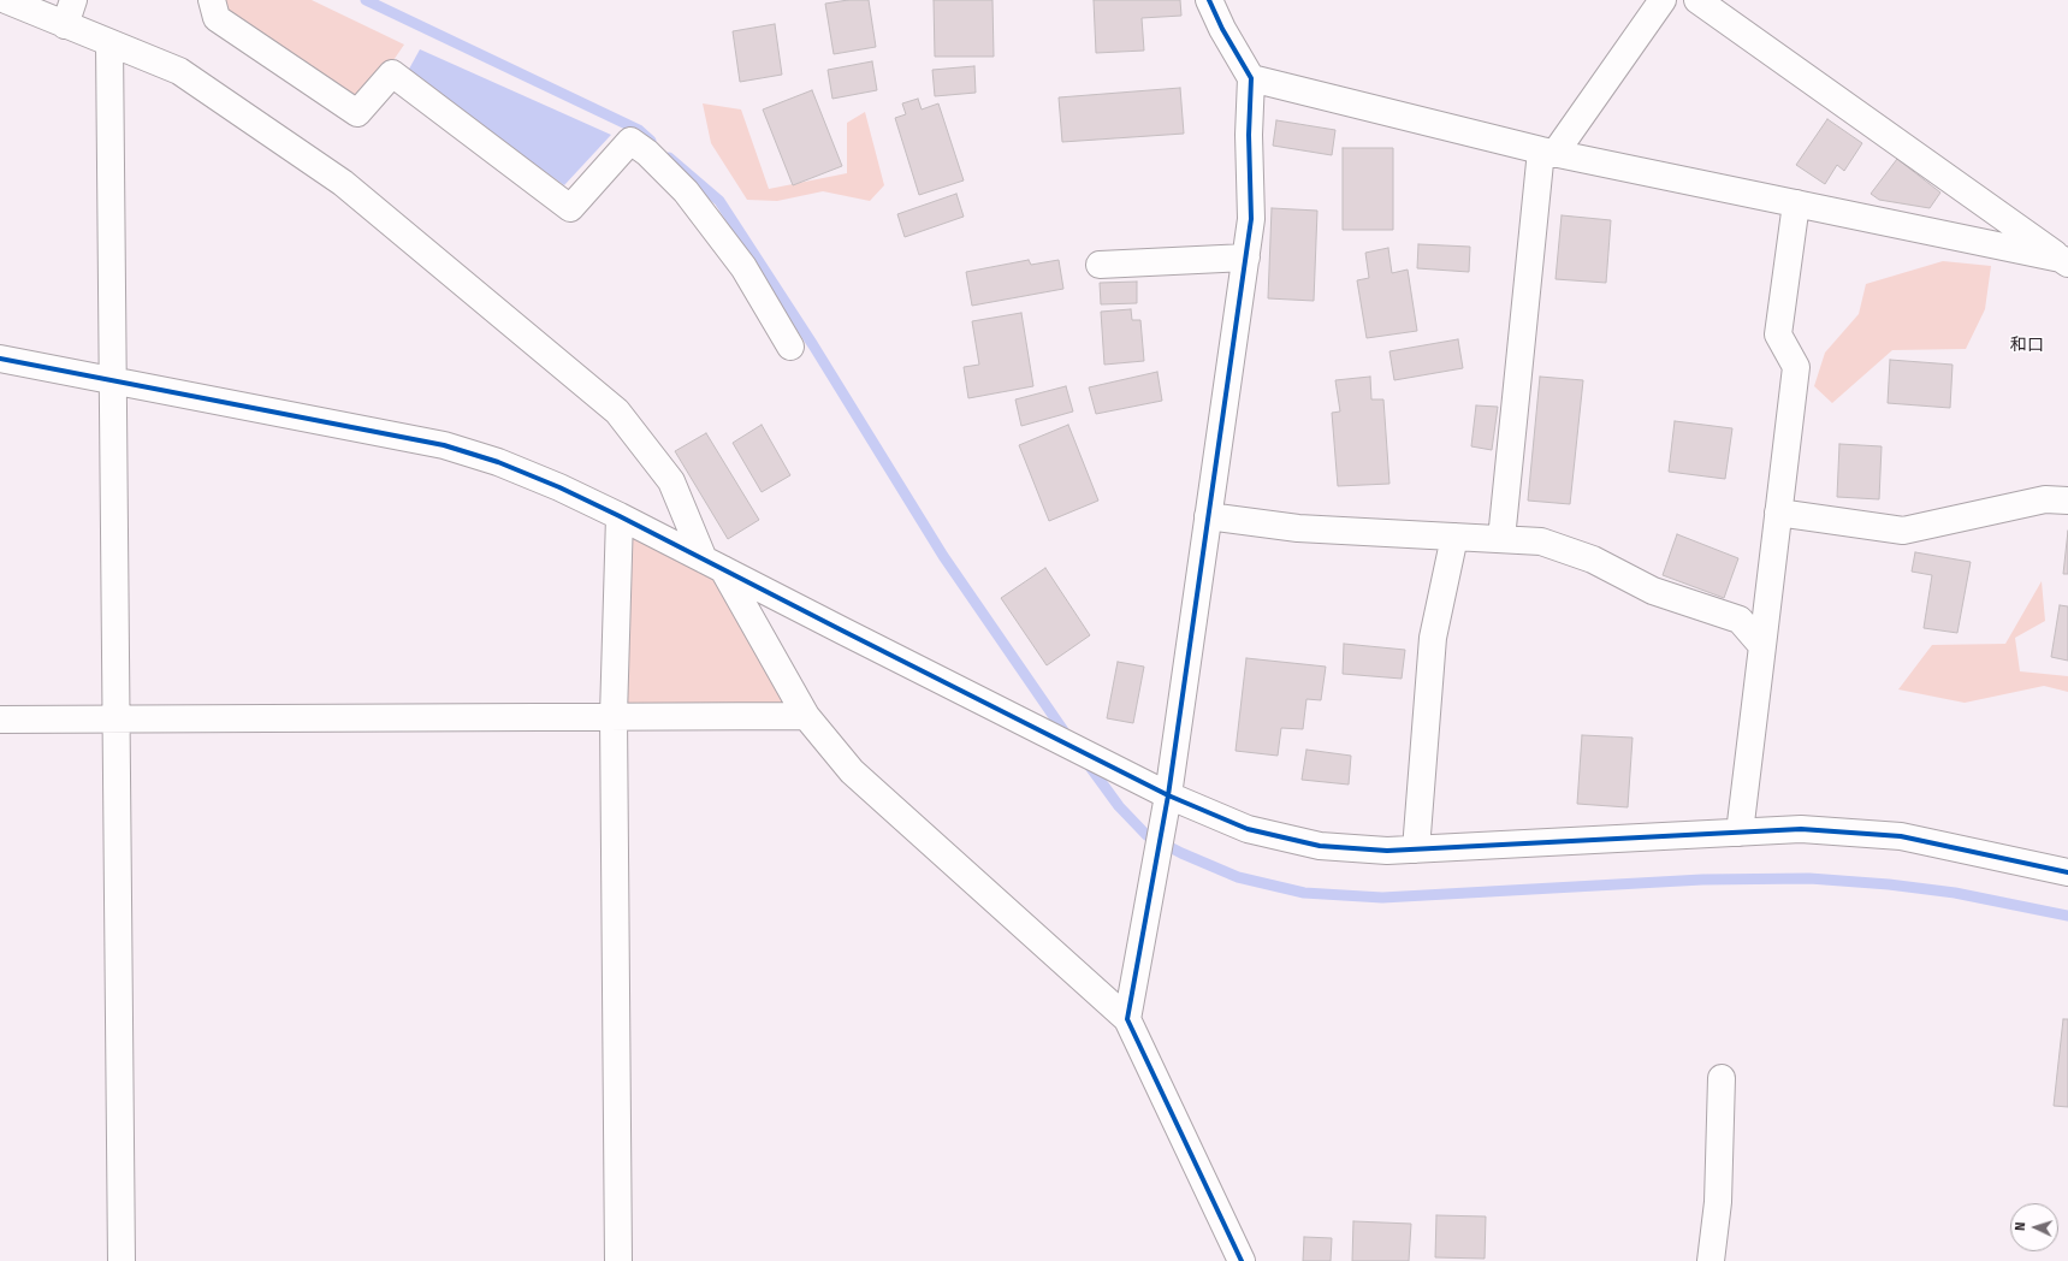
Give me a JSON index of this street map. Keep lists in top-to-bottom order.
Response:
{
  "districts": ["和口"],
  "north": "left"
}
